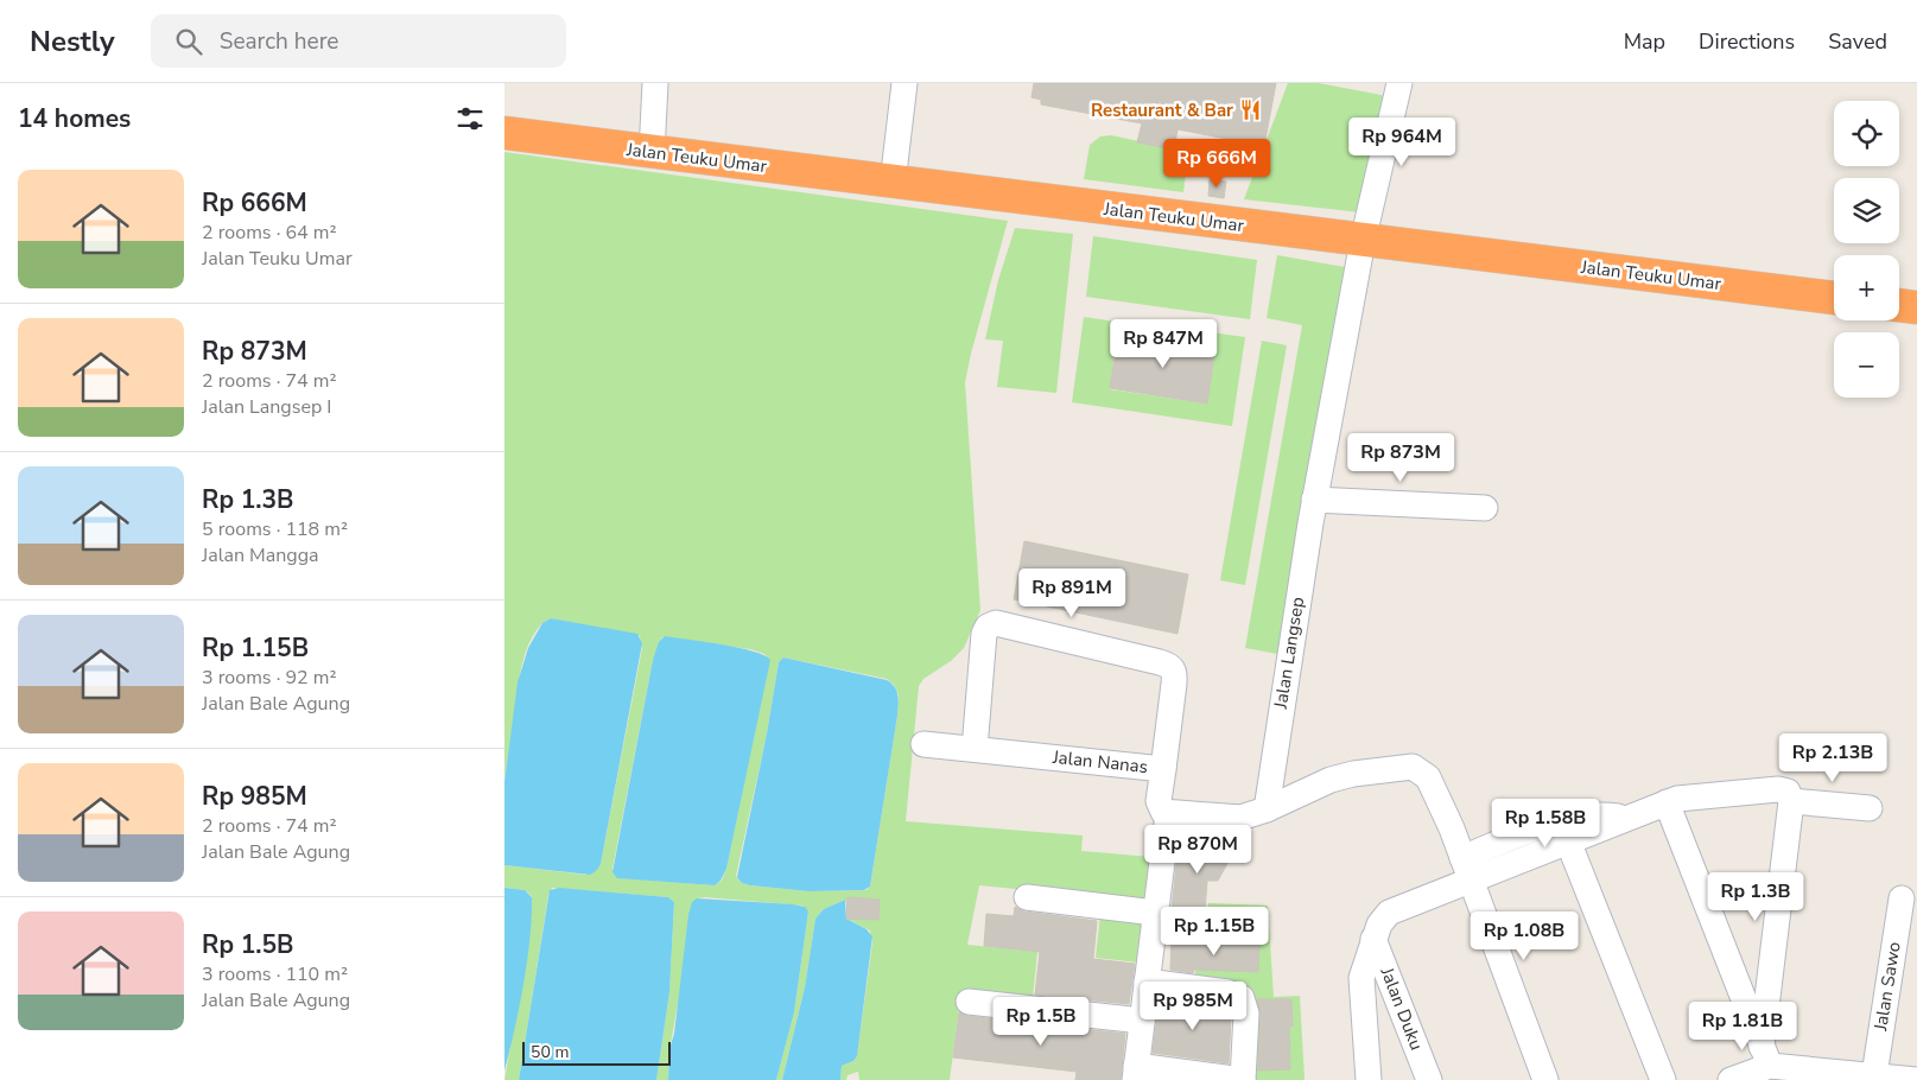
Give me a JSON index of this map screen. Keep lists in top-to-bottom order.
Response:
{
  "streets": {
    "highway": ["Jalan Teuku Umar"],
    "street": [
      "Jalan Langsep",
      "Jalan Nanas",
      "Jalan Sawo",
      "Jalan Duku"
    ]
  },
  "crossings": [
    ["Jalan Teuku Umar", "Jalan Langsep"]
  ],
  "places": {
    "restaurant": ["Restaurant & Bar"]
  },
  "scale_bar": "50 m",
  "page": {
    "header": "Nestly",
    "search": "Search here",
    "nav": ["Map", "Directions", "Saved"],
    "heading": "14 homes",
    "map_buttons": ["+", "−"],
    "price": [
      "Rp 964M",
      "Rp 666M",
      "Rp 847M",
      "Rp 873M",
      "Rp 891M",
      "Rp 2.13B",
      "Rp 1.58B",
      "Rp 870M",
      "Rp 1.3B",
      "Rp 1.15B",
      "Rp 1.08B",
      "Rp 985M",
      "Rp 1.5B",
      "Rp 1.81B"
    ],
    "list": [
      {
        "name": "Rp 666M",
        "note": "2 rooms · 64 m² · Jalan Teuku Umar"
      },
      {
        "name": "Rp 873M",
        "note": "2 rooms · 74 m² · Jalan Langsep I"
      },
      {
        "name": "Rp 1.3B",
        "note": "5 rooms · 118 m² · Jalan Mangga"
      },
      {
        "name": "Rp 1.15B",
        "note": "3 rooms · 92 m² · Jalan Bale Agung"
      },
      {
        "name": "Rp 985M",
        "note": "2 rooms · 74 m² · Jalan Bale Agung"
      },
      {
        "name": "Rp 1.5B",
        "note": "3 rooms · 110 m² · Jalan Bale Agung"
      }
    ],
    "scale": "50 m"
  }
}
